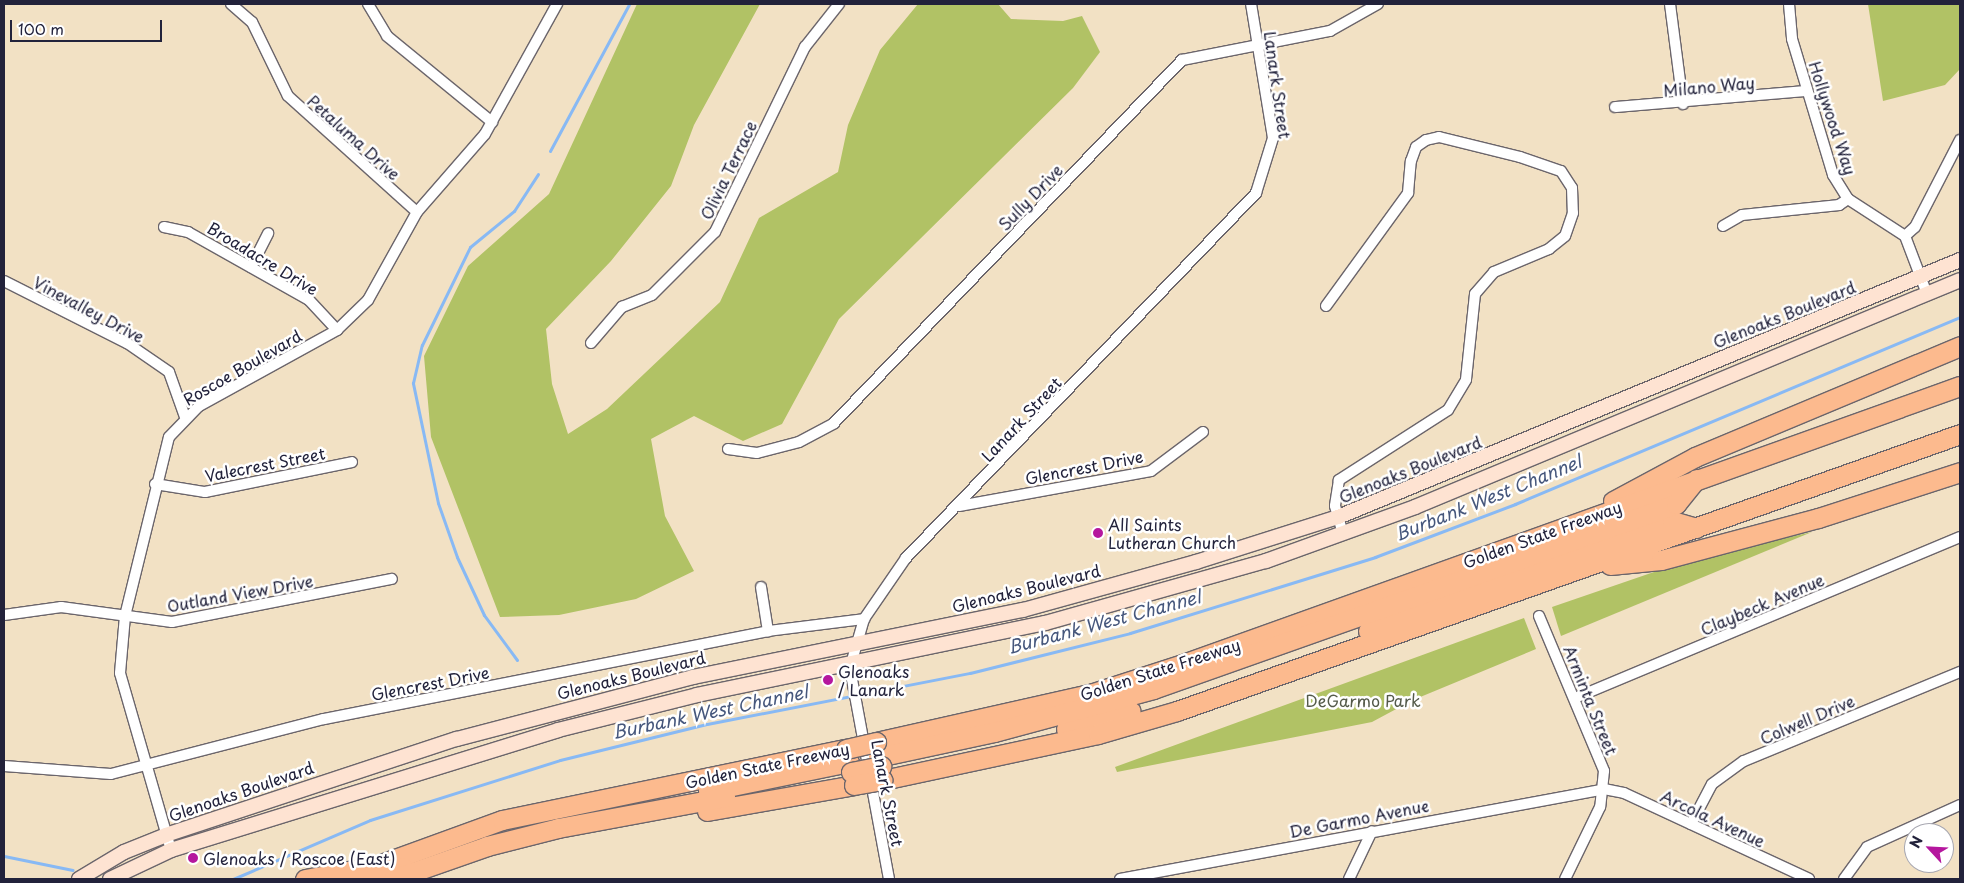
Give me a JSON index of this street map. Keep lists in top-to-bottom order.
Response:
{
  "streets": {
    "highway": ["Golden State Freeway"],
    "main road": ["Glenoaks Boulevard"],
    "street": [
      "Lanark Street",
      "Milano Way",
      "Hollywood Way",
      "Petaluma Drive",
      "Olivia Terrace",
      "Sully Drive",
      "Broadacre Drive",
      "Vinevalley Drive",
      "Roscoe Boulevard",
      "Valecrest Street",
      "Glencrest Drive",
      "Outland View Drive",
      "Claybeck Avenue",
      "Arminta Street",
      "Colwell Drive",
      "De Garmo Avenue",
      "Arcola Avenue"
    ]
  },
  "crossings": [
    ["Lanark Street", "Sully Drive"],
    ["Lanark Street", "Glenoaks Boulevard"],
    ["Lanark Street", "Glencrest Drive"],
    ["Milano Way", "Hollywood Way"],
    ["Petaluma Drive", "Roscoe Boulevard"],
    ["Broadacre Drive", "Roscoe Boulevard"],
    ["Vinevalley Drive", "Roscoe Boulevard"],
    ["Glenoaks Boulevard", "Roscoe Boulevard"],
    ["Roscoe Boulevard", "Valecrest Street"],
    ["Roscoe Boulevard", "Glencrest Drive"],
    ["Roscoe Boulevard", "Outland View Drive"],
    ["Claybeck Avenue", "Arminta Street"],
    ["Arminta Street", "De Garmo Avenue"],
    ["Arminta Street", "Arcola Avenue"],
    ["Colwell Drive", "Arcola Avenue"],
    ["De Garmo Avenue", "Arcola Avenue"]
  ],
  "water": ["Burbank West Channel"],
  "parks": ["DeGarmo Park"],
  "places": ["All Saints Lutheran Church", "Glenoaks / Lanark", "Glenoaks / Roscoe (East)"],
  "scale_bar": "100 m",
  "north": "top left"
}
